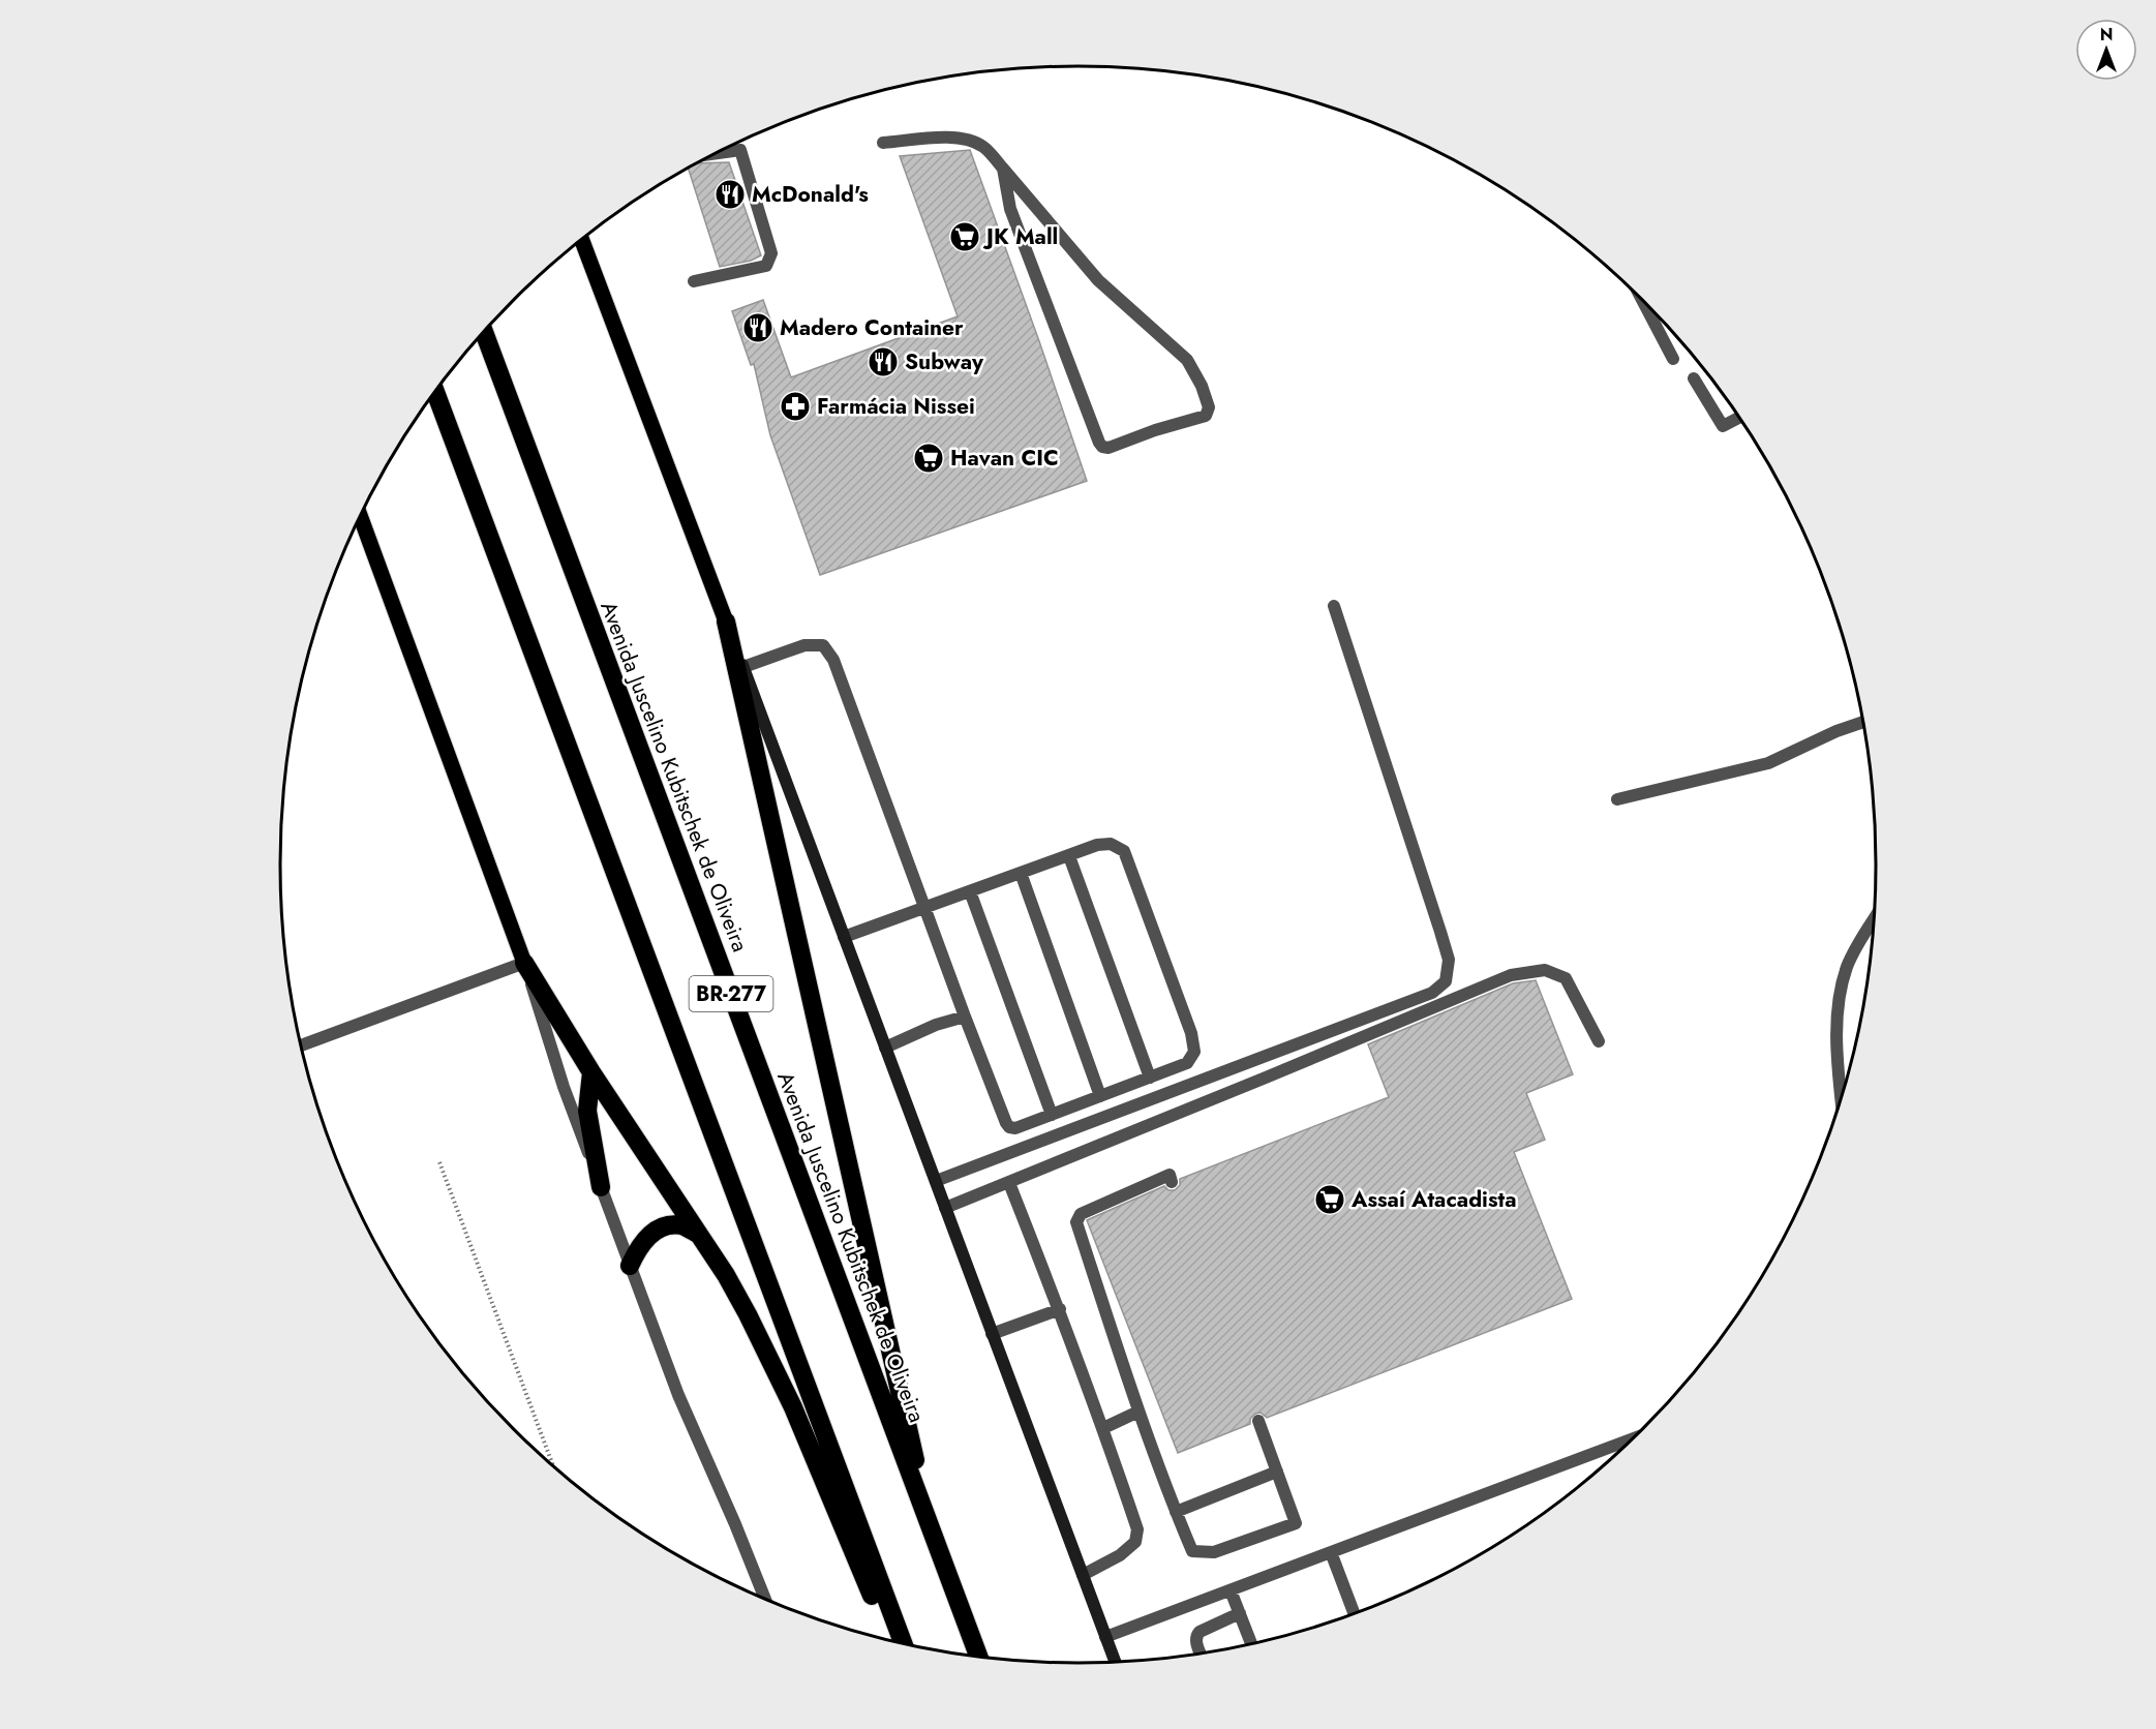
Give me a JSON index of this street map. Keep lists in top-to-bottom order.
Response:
{
  "streets": {
    "highway": ["Avenida Juscelino Kubitschek de Oliveira", "BR-277"]
  },
  "places": {
    "restaurant": ["McDonald's", "Madero Container", "Subway"],
    "supermarket": ["JK Mall", "Havan CIC", "Assaí Atacadista"],
    "pharmacy": ["Farmácia Nissei"]
  },
  "north": "top"
}
